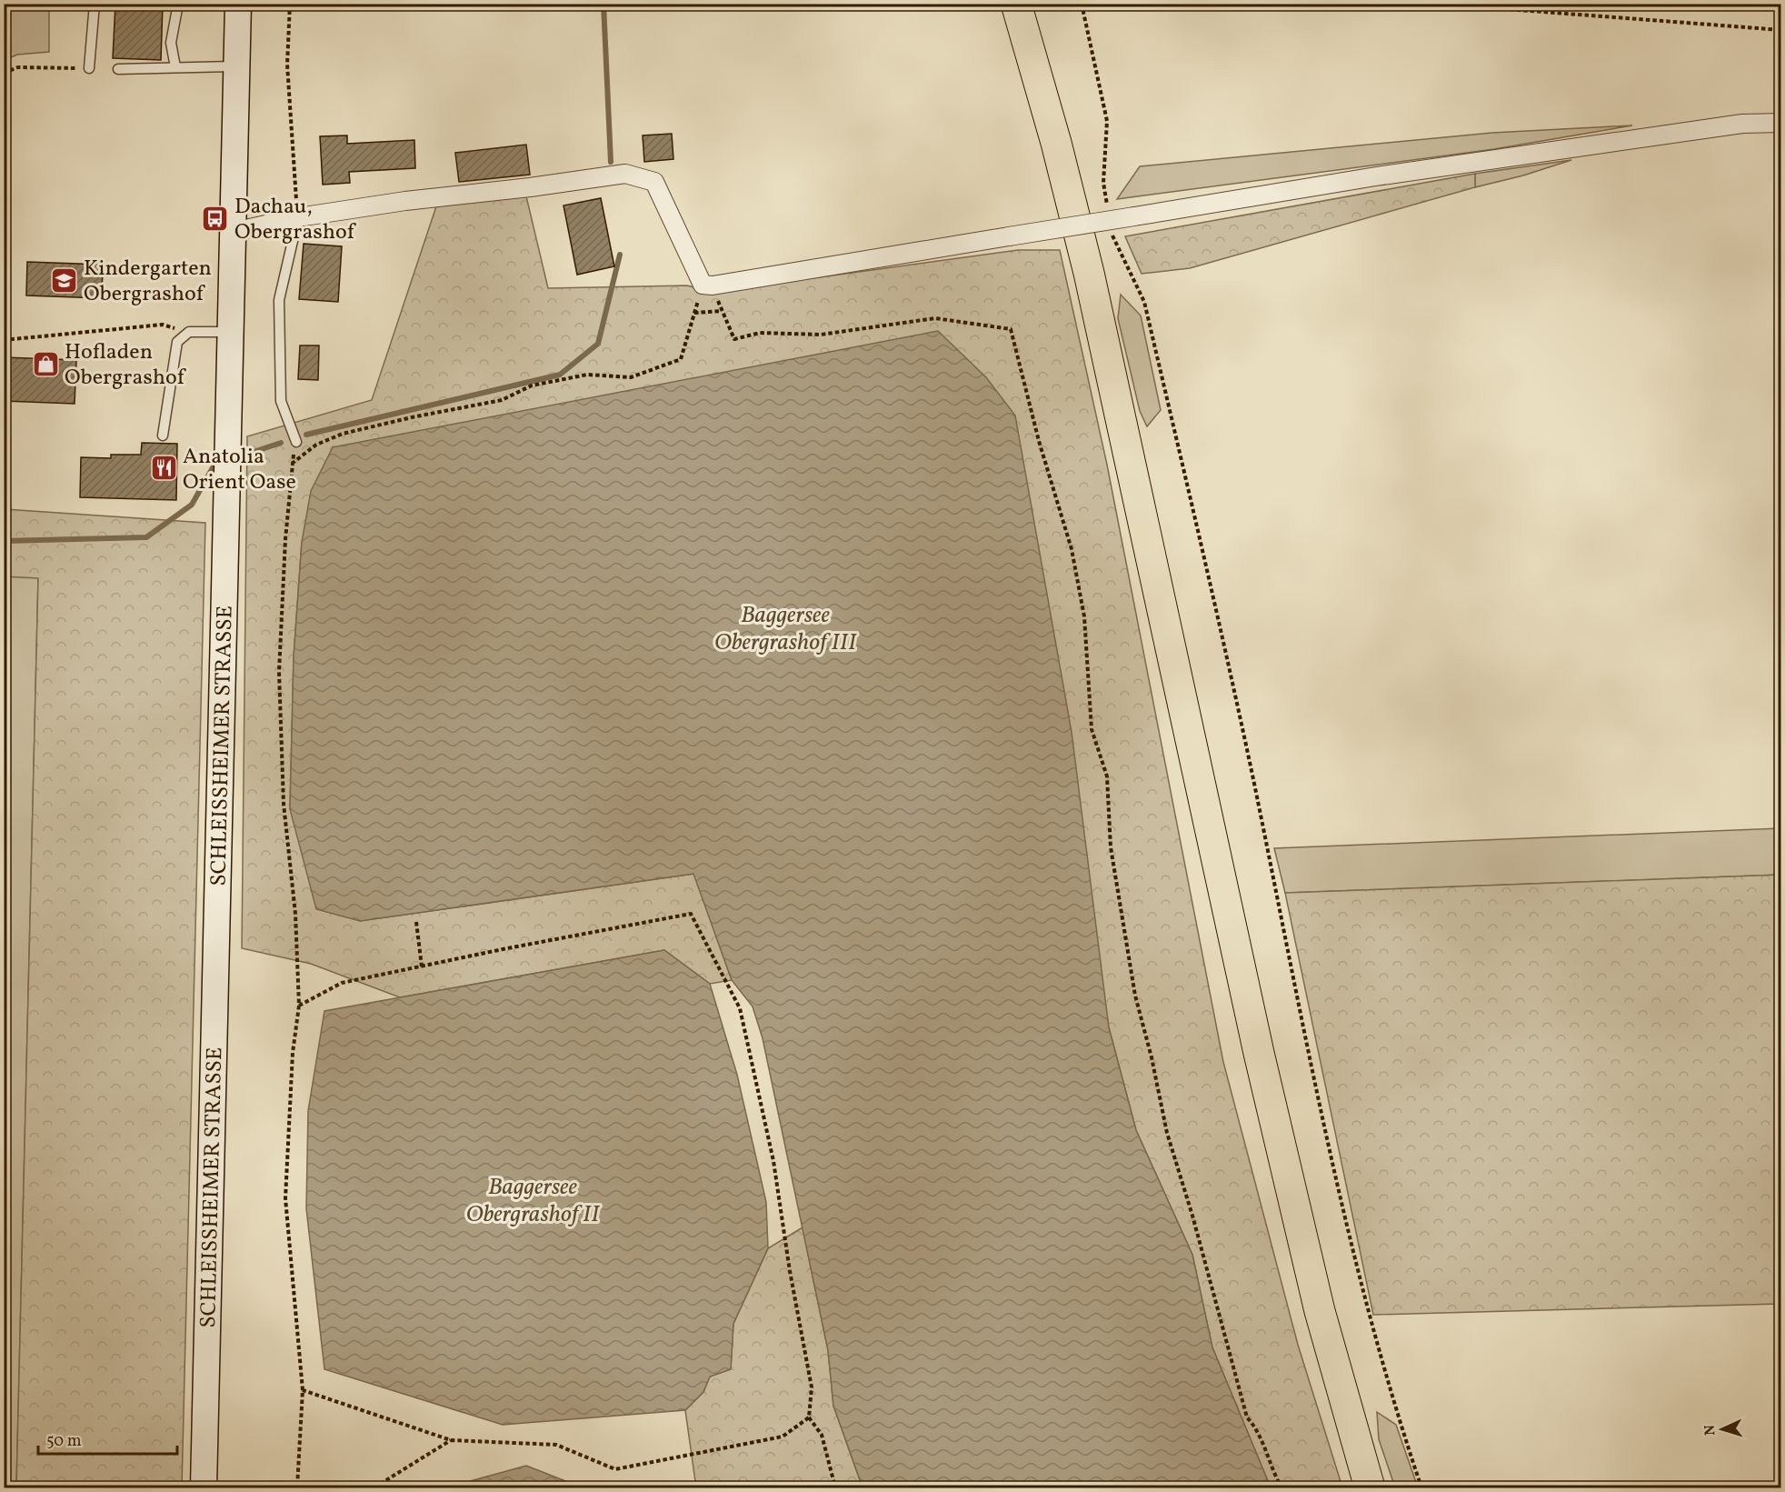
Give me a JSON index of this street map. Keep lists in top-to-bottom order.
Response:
{
  "streets": {
    "main road": ["SCHLEISSHEIMER STRASSE"]
  },
  "water": ["Baggersee Obergrashof III", "Baggersee Obergrashof II"],
  "places": {
    "bus stop": ["Dachau, Obergrashof"],
    "school or university": ["Kindergarten Obergrashof"],
    "shop": ["Hofladen Obergrashof"],
    "restaurant": ["Anatolia Orient Oase"]
  },
  "scale_bar": "50 m",
  "north": "left"
}
